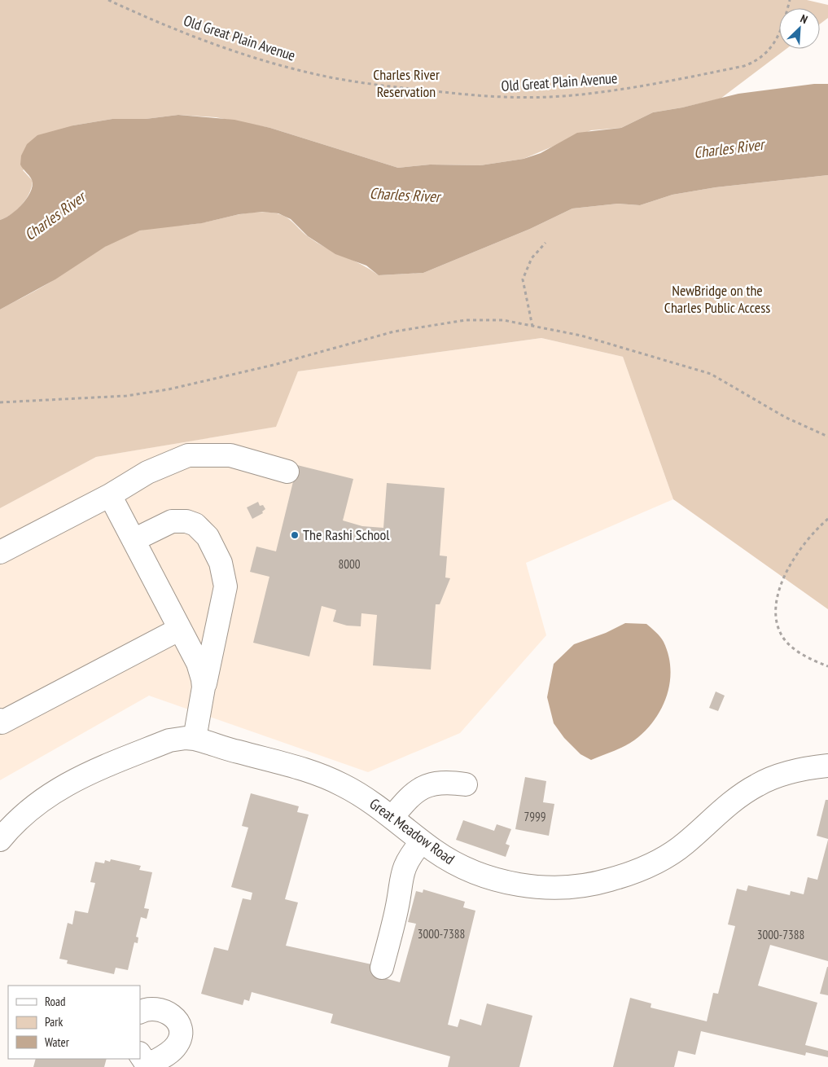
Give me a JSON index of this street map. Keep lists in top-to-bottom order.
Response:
{
  "streets": {
    "street": ["Great Meadow Road"],
    "path": ["Old Great Plain Avenue"]
  },
  "water": ["Charles River"],
  "parks": ["Charles River Reservation", "NewBridge on the Charles Public Access"],
  "places": ["The Rashi School"],
  "house_numbers": [
    "8000",
    "7999",
    "3000-7388",
    "3000-7388"
  ],
  "legend": ["Road", "Park", "Water"],
  "north": "top right"
}
